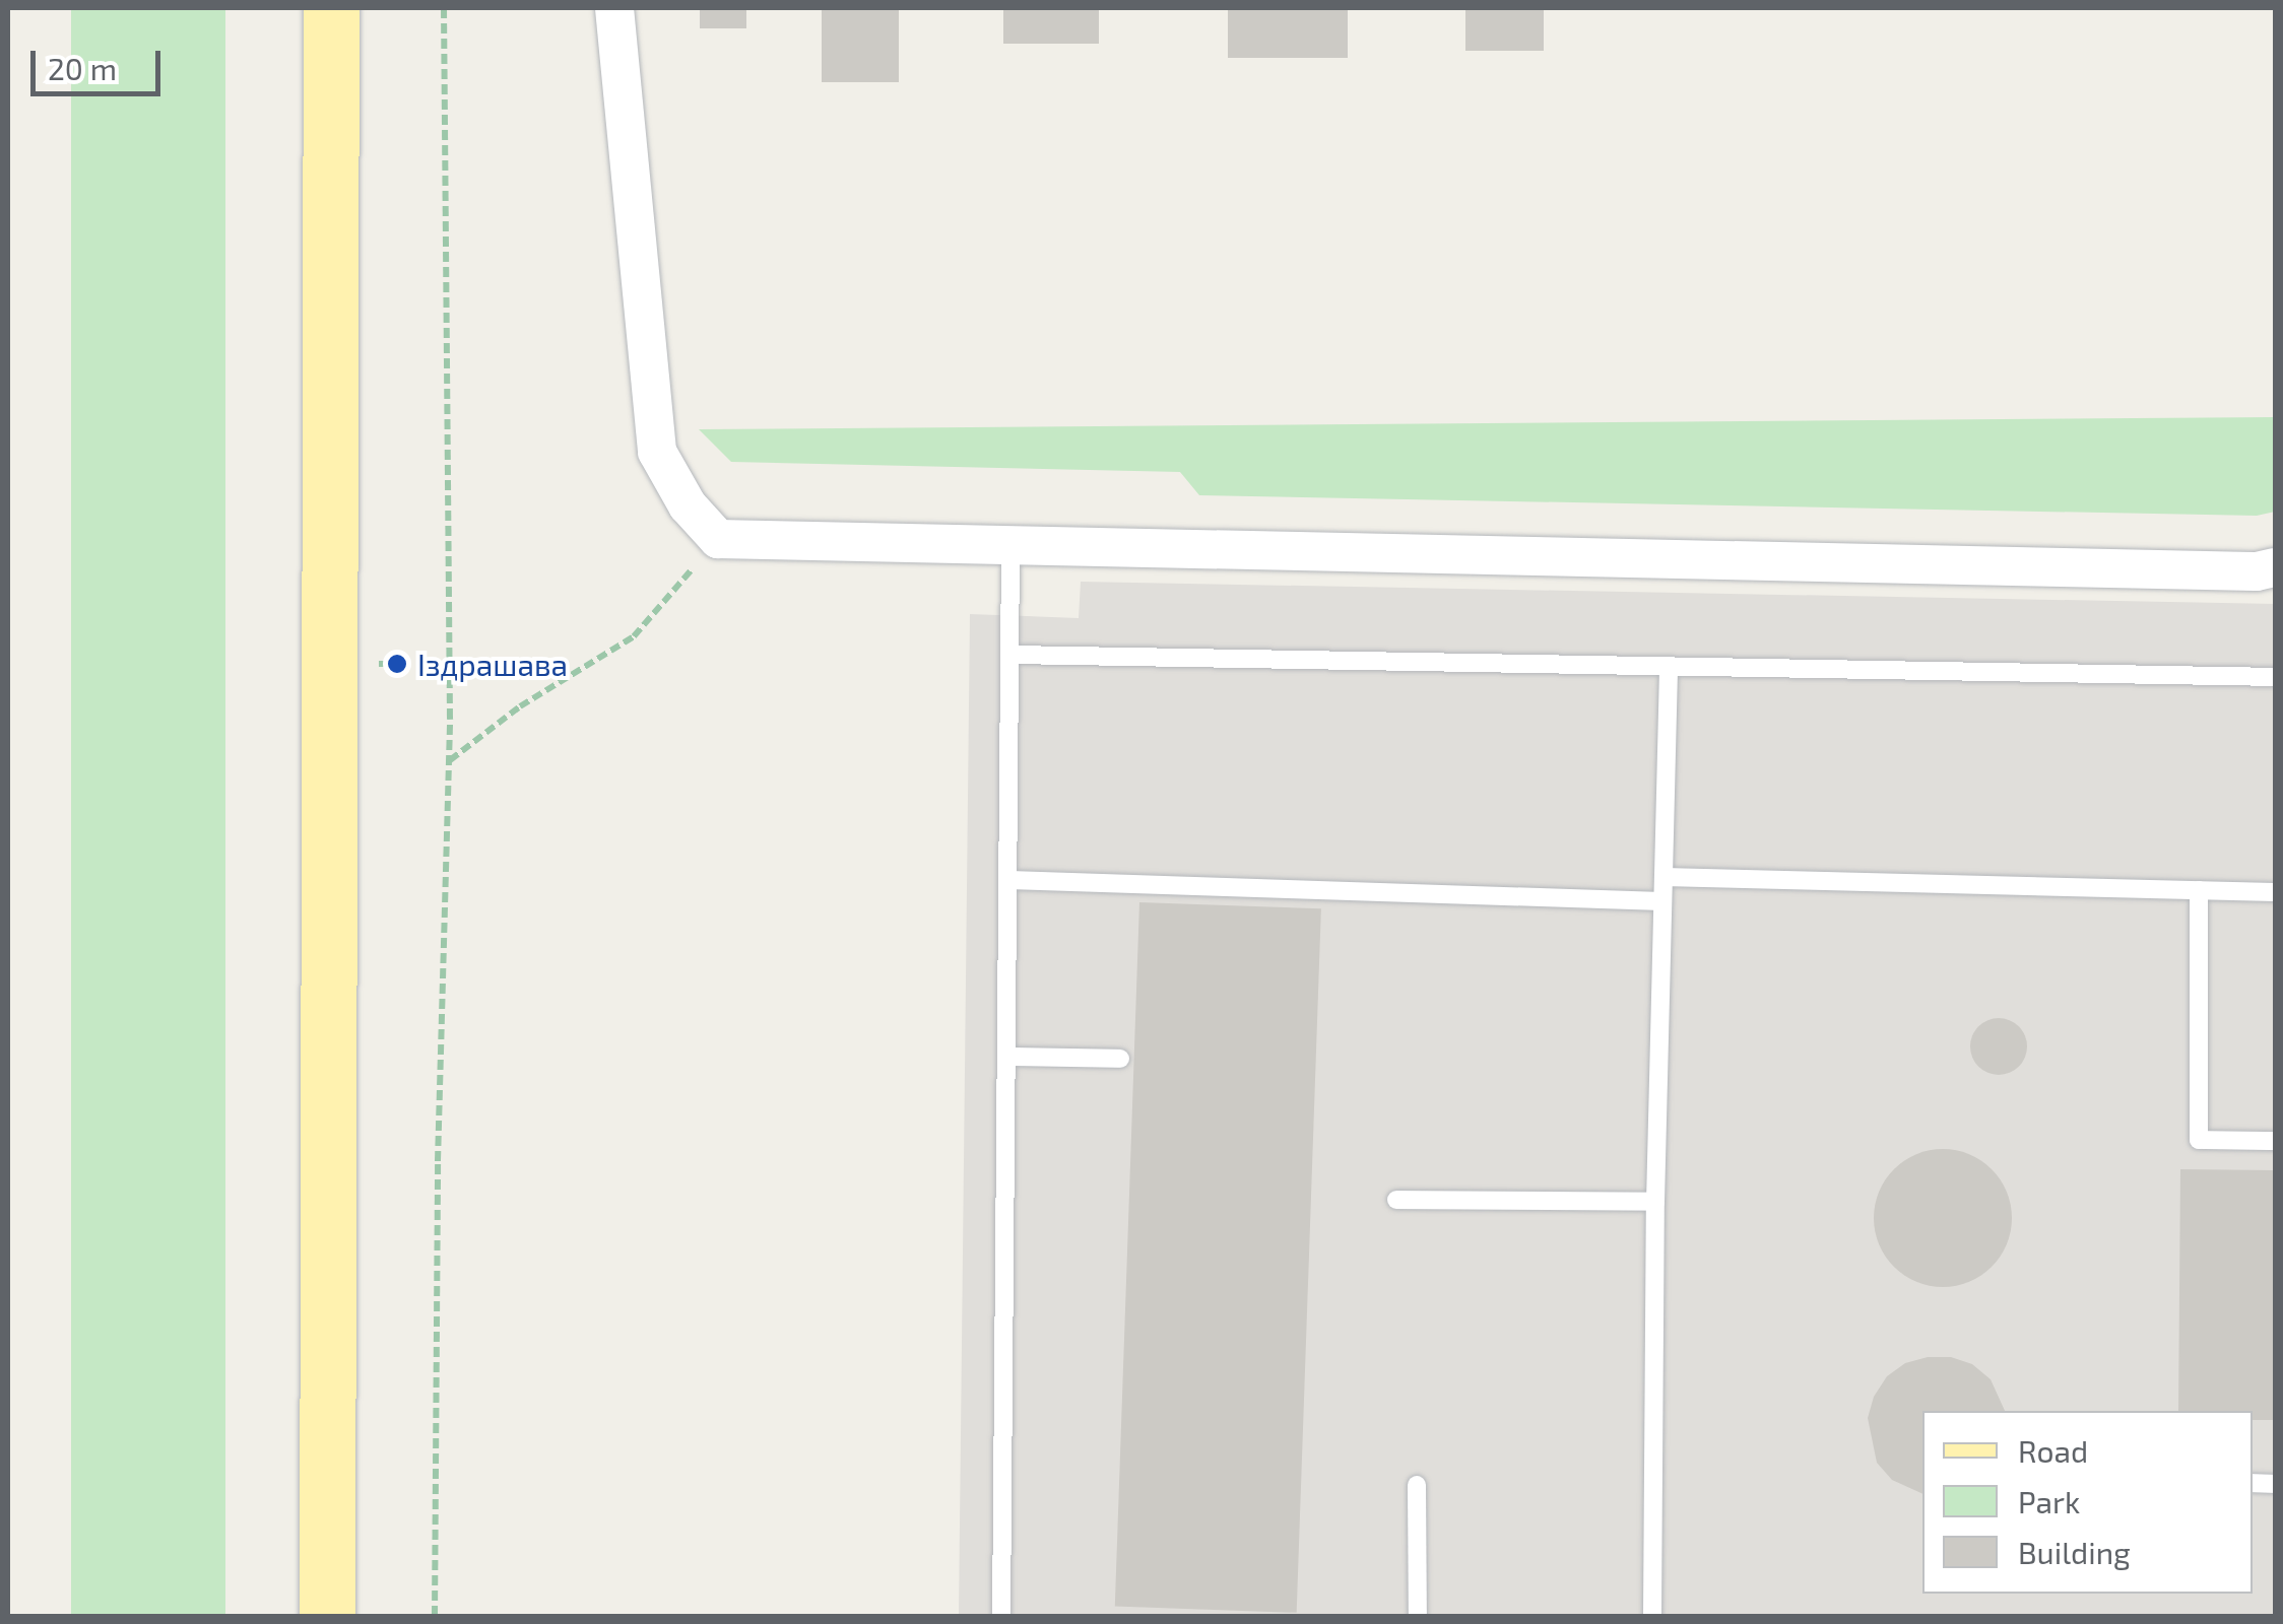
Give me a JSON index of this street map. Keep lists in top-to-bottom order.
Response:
{
  "places": ["Іздрашава"],
  "legend": ["Road", "Park", "Building"],
  "scale_bar": "20 m"
}
